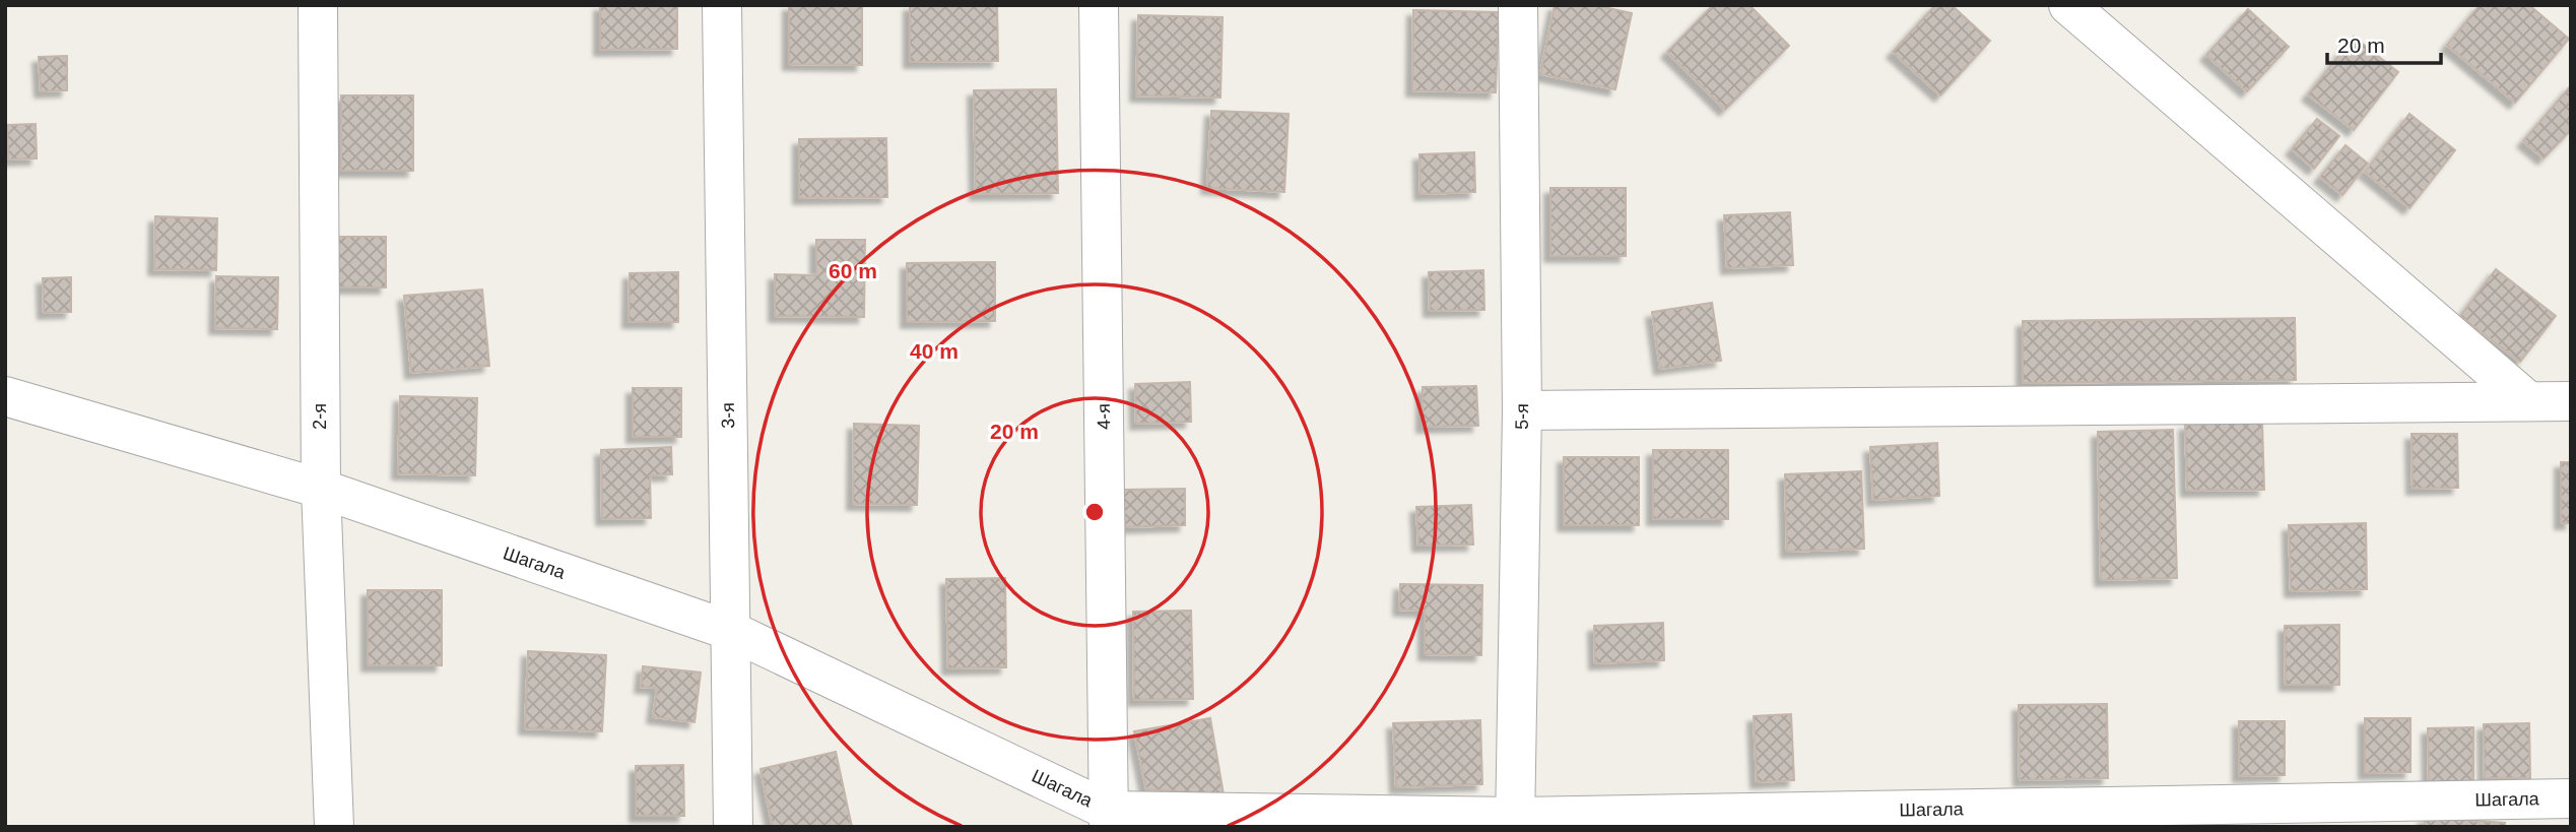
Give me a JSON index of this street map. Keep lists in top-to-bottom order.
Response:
{
  "streets": {
    "street": [
      "3-я",
      "2-я",
      "4-я",
      "5-я",
      "Шагала"
    ]
  },
  "crossings": [
    ["3-я", "Шагала"],
    ["2-я", "Шагала"],
    ["4-я", "Шагала"],
    ["5-я", "Шагала"]
  ],
  "scale_bar": "20 m",
  "rings": ["60 m", "40 m", "20 m"]
}
